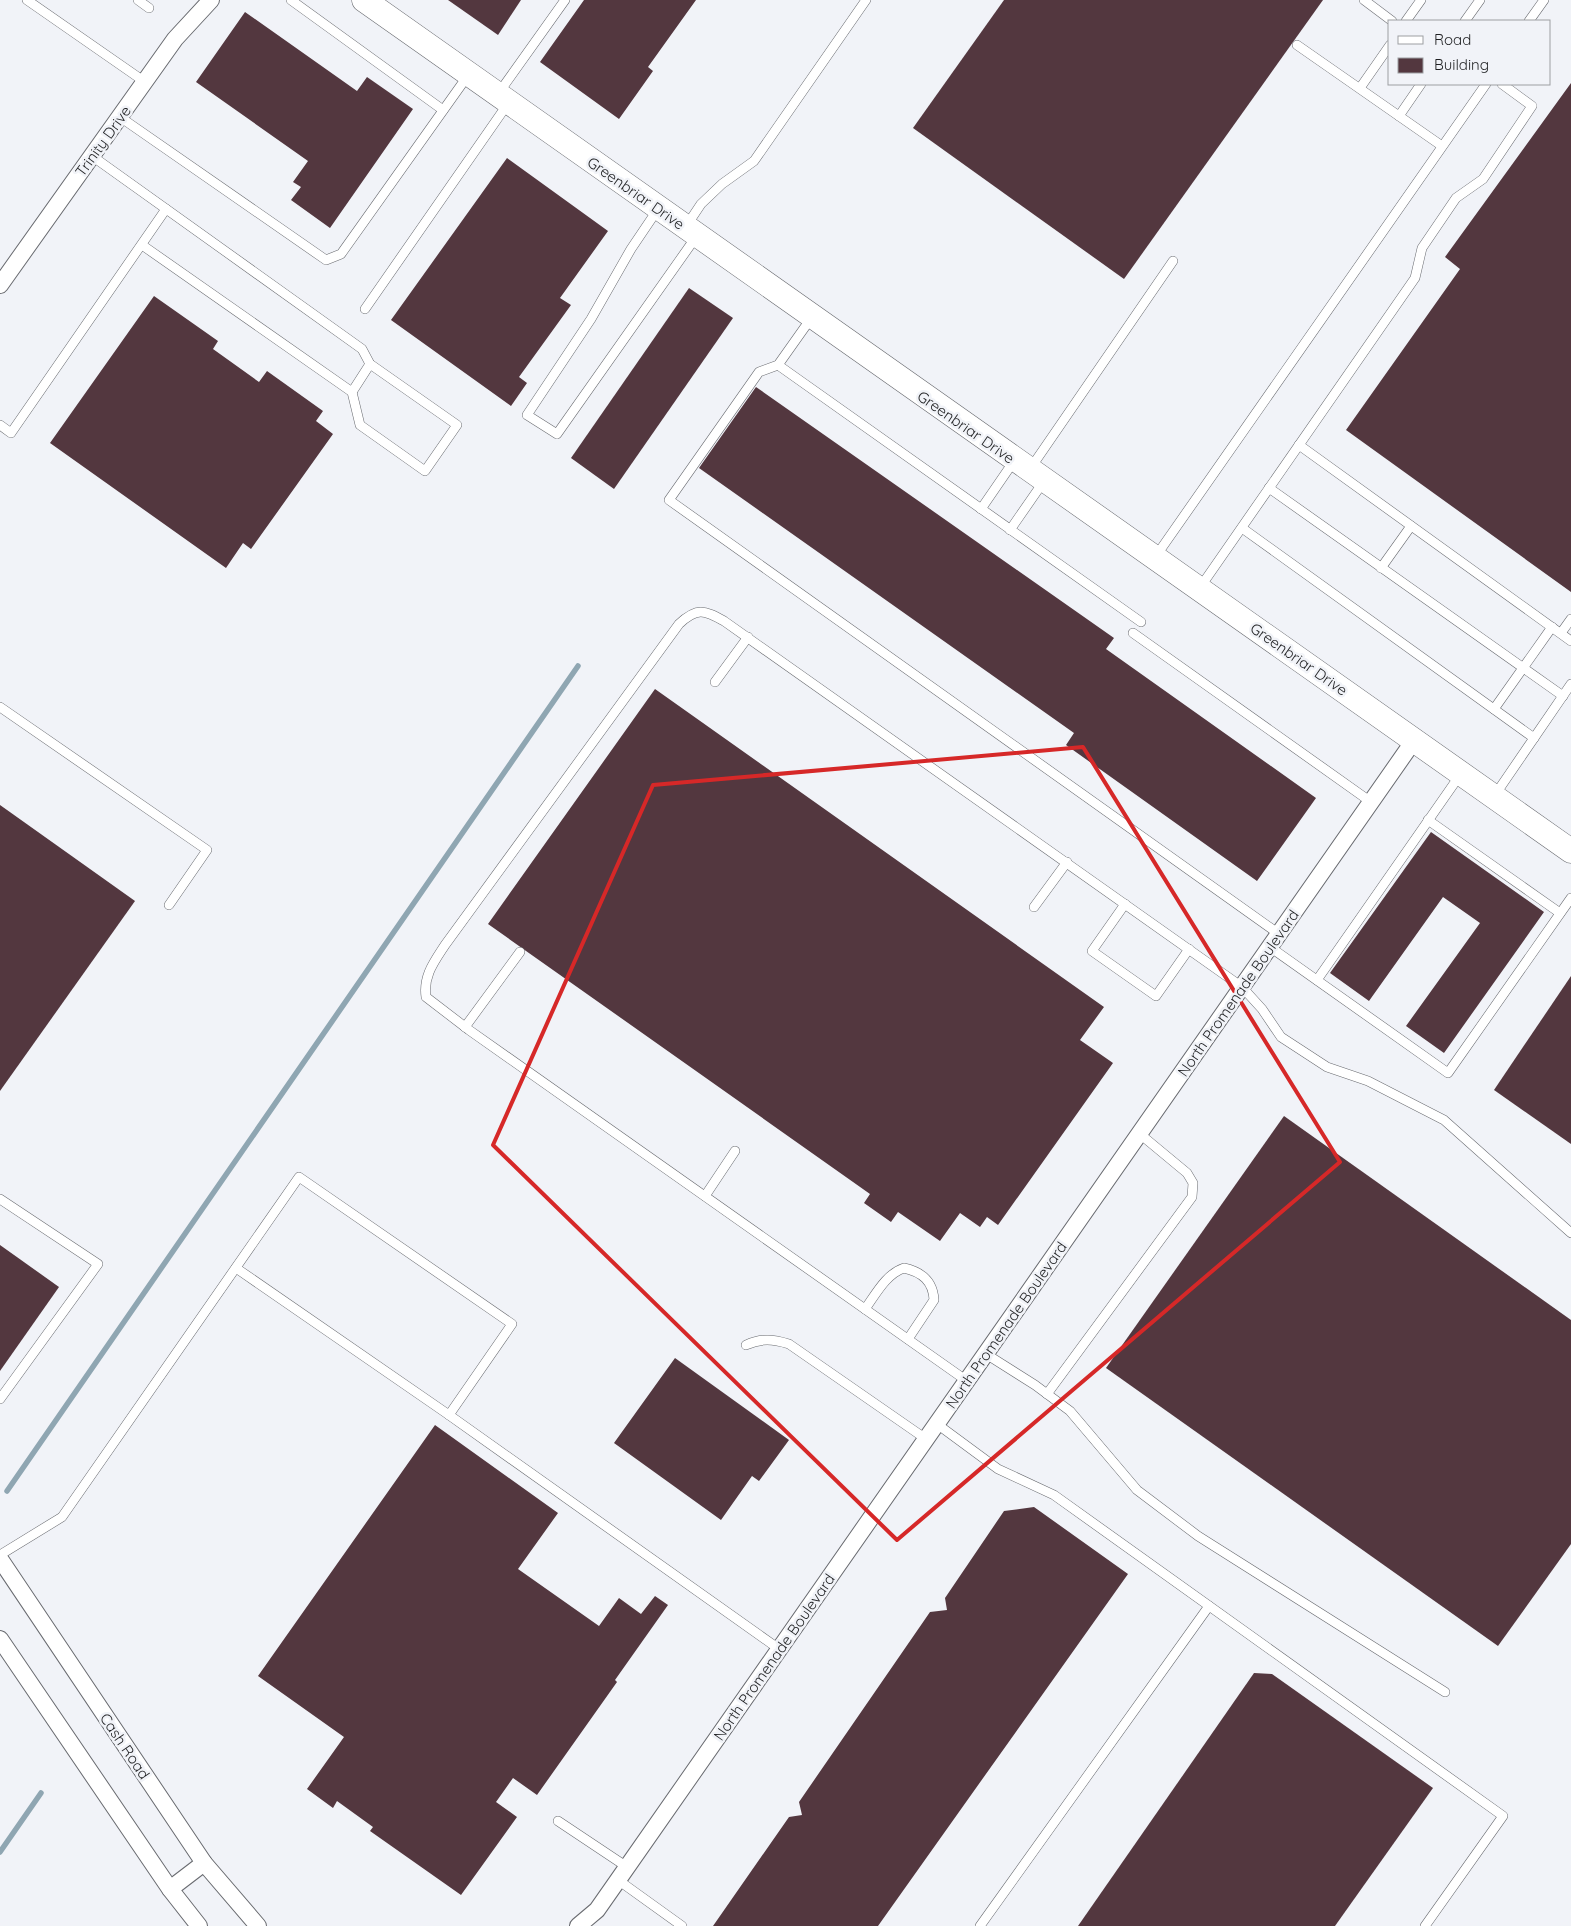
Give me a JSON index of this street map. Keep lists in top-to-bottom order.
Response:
{
  "streets": {
    "street": [
      "Trinity Drive",
      "Greenbriar Drive",
      "North Promenade Boulevard",
      "Cash Road"
    ]
  },
  "crossings": [
    ["Greenbriar Drive", "North Promenade Boulevard"]
  ],
  "legend": ["Road", "Building"]
}
